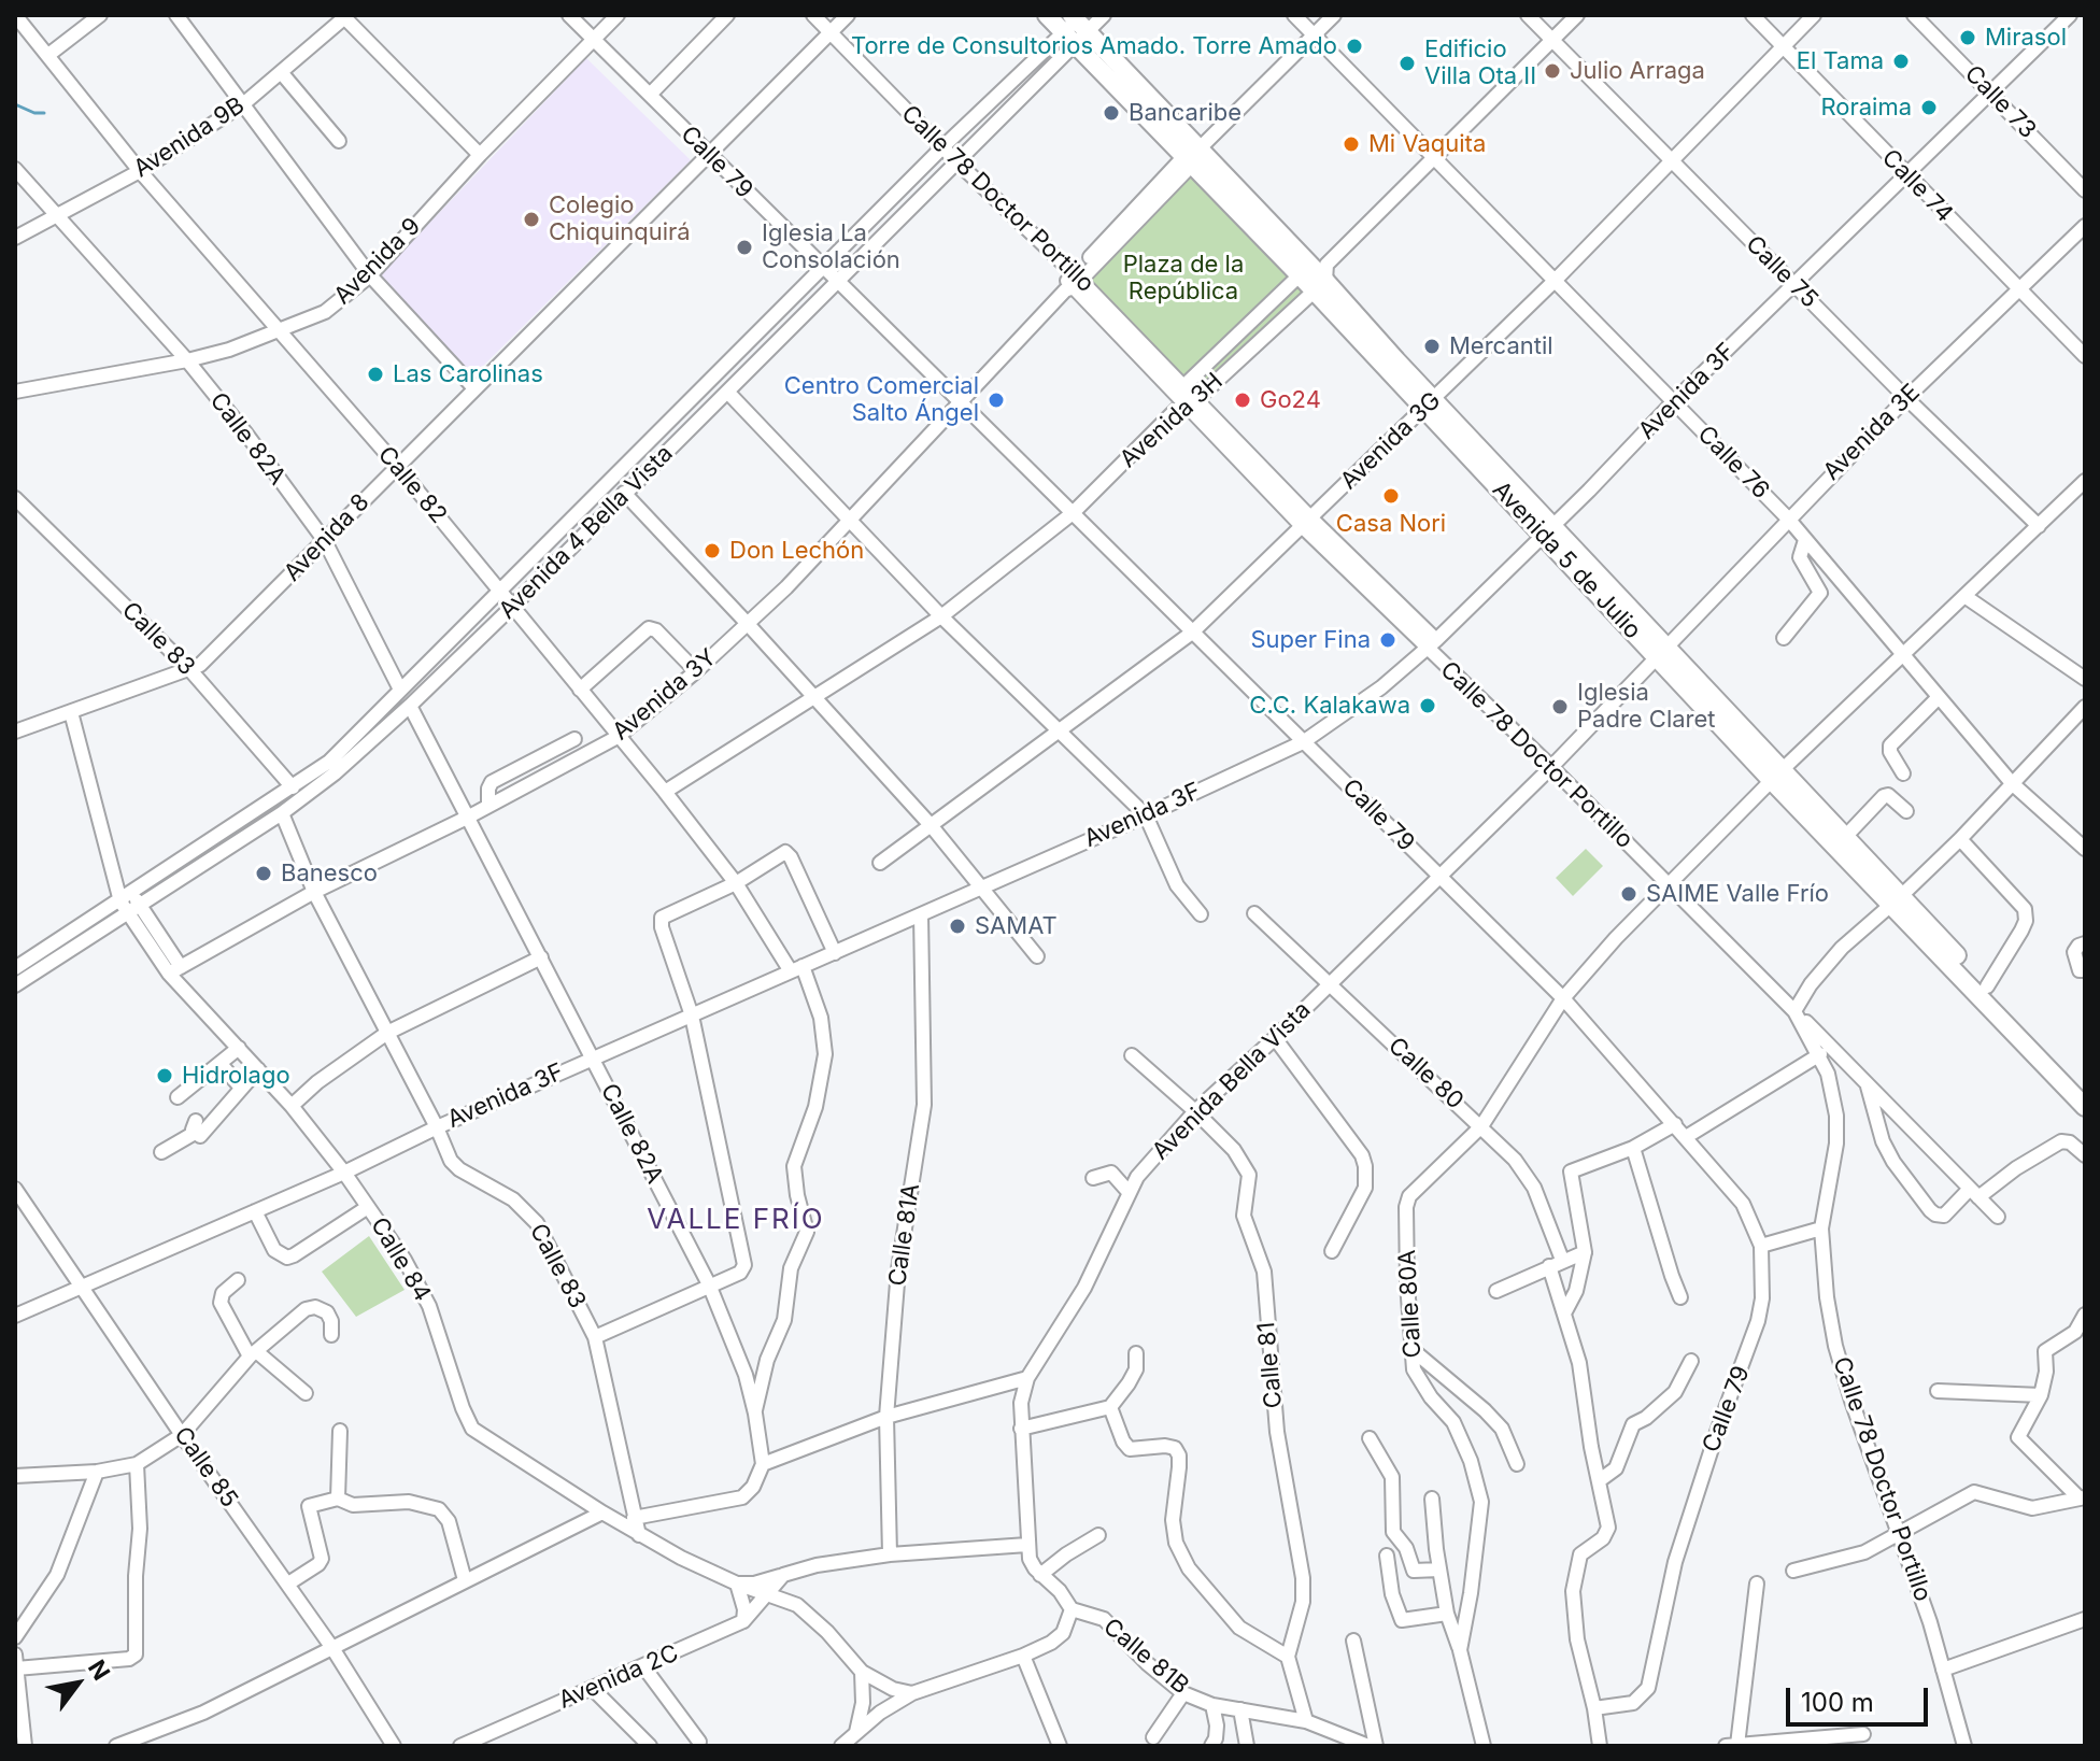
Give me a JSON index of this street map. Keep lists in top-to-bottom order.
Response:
{
  "streets": {
    "main road": ["Avenida 5 de Julio"],
    "street": [
      "Calle 73",
      "Avenida 9B",
      "Calle 79",
      "Calle 74",
      "Calle 78 Doctor Portillo",
      "Avenida 9",
      "Calle 75",
      "Avenida 3F",
      "Avenida 3H",
      "Avenida 3E",
      "Calle 82A",
      "Avenida 3G",
      "Calle 76",
      "Calle 82",
      "Avenida 4 Bella Vista",
      "Avenida 8",
      "Calle 83",
      "Avenida 3Y",
      "Calle 80",
      "Avenida Bella Vista",
      "Calle 81A",
      "Calle 84",
      "Calle 80A",
      "Calle 81",
      "Calle 85",
      "Calle 81B",
      "Avenida 2C"
    ]
  },
  "crossings": [
    ["Calle 73", "Avenida 3F"],
    ["Avenida 9B", "Calle 82A"],
    ["Avenida 9B", "Calle 82"],
    ["Calle 79", "Avenida 9"],
    ["Calle 79", "Avenida 3F"],
    ["Calle 79", "Avenida 3H"],
    ["Calle 79", "Avenida 3G"],
    ["Calle 79", "Avenida 4 Bella Vista"],
    ["Calle 79", "Avenida 8"],
    ["Calle 79", "Avenida 3Y"],
    ["Calle 79", "Calle 80"],
    ["Calle 79", "Avenida Bella Vista"],
    ["Calle 79", "Calle 80A"],
    ["Calle 74", "Avenida 3F"],
    ["Calle 74", "Avenida 3E"],
    ["Calle 74", "Avenida 3G"],
    ["Calle 78 Doctor Portillo", "Avenida 3F"],
    ["Calle 78 Doctor Portillo", "Avenida 3H"],
    ["Calle 78 Doctor Portillo", "Avenida 3G"],
    ["Calle 78 Doctor Portillo", "Avenida 4 Bella Vista"],
    ["Calle 78 Doctor Portillo", "Avenida 8"],
    ["Calle 78 Doctor Portillo", "Avenida 3Y"],
    ["Calle 78 Doctor Portillo", "Avenida Bella Vista"],
    ["Calle 78 Doctor Portillo", "Calle 80A"],
    ["Avenida 9", "Calle 82A"],
    ["Avenida 9", "Calle 82"],
    ["Calle 75", "Avenida 3F"],
    ["Calle 75", "Avenida 3H"],
    ["Calle 75", "Avenida 3E"],
    ["Calle 75", "Avenida 3G"],
    ["Calle 75", "Calle 80A"],
    ["Avenida 3F", "Calle 82A"],
    ["Avenida 3F", "Calle 76"],
    ["Avenida 3F", "Calle 82"],
    ["Avenida 3F", "Avenida 5 de Julio"],
    ["Avenida 3F", "Calle 83"],
    ["Avenida 3F", "Calle 81A"],
    ["Avenida 3F", "Calle 84"],
    ["Avenida 3F", "Calle 85"],
    ["Avenida 3H", "Calle 76"],
    ["Avenida 3H", "Calle 82"],
    ["Avenida 3H", "Avenida 5 de Julio"],
    ["Avenida 3E", "Calle 76"],
    ["Avenida 3E", "Avenida 5 de Julio"],
    ["Avenida 3E", "Avenida Bella Vista"],
    ["Calle 82A", "Calle 82"],
    ["Calle 82A", "Avenida 4 Bella Vista"],
    ["Calle 82A", "Avenida 8"],
    ["Calle 82A", "Avenida 3Y"],
    ["Avenida 3G", "Calle 76"],
    ["Avenida 3G", "Avenida 5 de Julio"],
    ["Calle 76", "Avenida 3Y"],
    ["Calle 76", "Calle 80A"],
    ["Calle 82", "Avenida 4 Bella Vista"],
    ["Calle 82", "Avenida 8"],
    ["Calle 82", "Avenida 3Y"],
    ["Avenida 4 Bella Vista", "Avenida 5 de Julio"],
    ["Avenida 4 Bella Vista", "Calle 83"],
    ["Avenida 4 Bella Vista", "Calle 84"],
    ["Avenida 8", "Calle 83"],
    ["Avenida 8", "Calle 84"],
    ["Avenida 5 de Julio", "Avenida 3Y"],
    ["Avenida 5 de Julio", "Avenida Bella Vista"],
    ["Avenida 5 de Julio", "Calle 80A"],
    ["Calle 83", "Avenida 3Y"],
    ["Calle 83", "Calle 84"],
    ["Avenida 3Y", "Calle 84"],
    ["Calle 80", "Avenida Bella Vista"],
    ["Calle 80", "Calle 80A"],
    ["Avenida Bella Vista", "Calle 81"],
    ["Avenida Bella Vista", "Calle 81B"],
    ["Calle 84", "Avenida 2C"],
    ["Calle 81", "Calle 81B"]
  ],
  "districts": ["VALLE FRÍO"],
  "parks": ["Plaza de la República"],
  "places": [
    "Mirasol",
    "Torre de Consultorios Amado. Torre Amado",
    "El Tama",
    "Edificio Villa Ota II",
    "Julio Arraga",
    "Roraima",
    "Bancaribe",
    "Mi Vaquita",
    "Colegio Chiquinquirá",
    "Iglesia La Consolación",
    "Mercantil",
    "Las Carolinas",
    "Centro Comercial Salto Ángel",
    "Go24",
    "Casa Nori",
    "Don Lechón",
    "Super Fina",
    "C.C. Kalakawa",
    "Iglesia Padre Claret",
    "Banesco",
    "SAIME Valle Frío",
    "SAMAT",
    "Hidrolago"
  ],
  "scale_bar": "100 m",
  "north": "top right"
}
